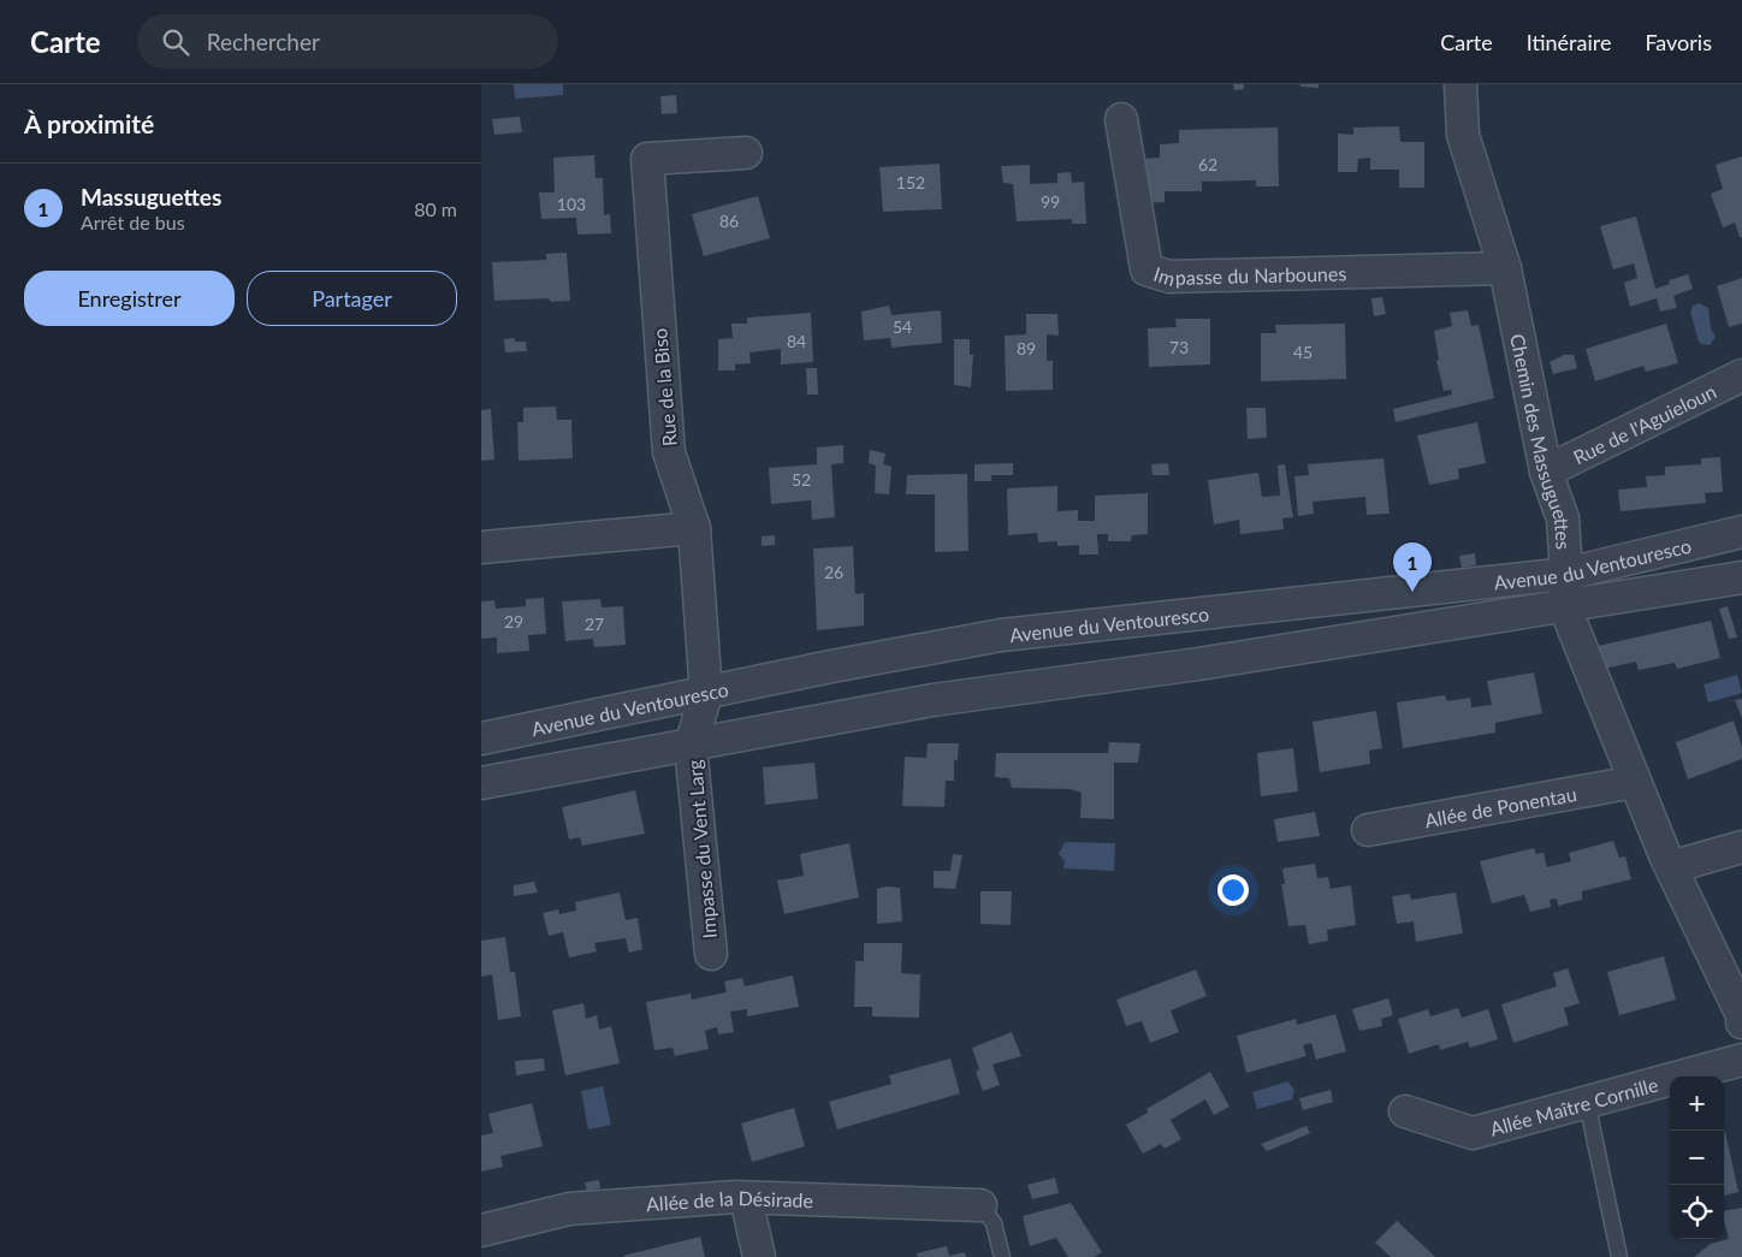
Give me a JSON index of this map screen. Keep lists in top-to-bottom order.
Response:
{
  "streets": {
    "street": [
      "Impasse du Narbounes",
      "Rue de la Biso",
      "Rue de l'Aguieloun",
      "Chemin des Massuguettes",
      "Avenue du Ventouresco",
      "Allée de Ponentau",
      "Impasse du Vent Larg",
      "Allée Maître Cornille",
      "Allée de la Désirade"
    ]
  },
  "crossings": [
    ["Impasse du Narbounes", "Chemin des Massuguettes"],
    ["Rue de la Biso", "Avenue du Ventouresco"],
    ["Rue de la Biso", "Impasse du Vent Larg"],
    ["Rue de l'Aguieloun", "Chemin des Massuguettes"],
    ["Chemin des Massuguettes", "Avenue du Ventouresco"],
    ["Chemin des Massuguettes", "Allée de Ponentau"],
    ["Avenue du Ventouresco", "Impasse du Vent Larg"]
  ],
  "house_numbers": [
    "62",
    "152",
    "99",
    "103",
    "86",
    "54",
    "84",
    "73",
    "89",
    "45",
    "52",
    "26",
    "29",
    "27"
  ],
  "page": {
    "header": "Carte",
    "search": "Rechercher",
    "nav": ["Carte", "Itinéraire", "Favoris"],
    "heading": "À proximité",
    "list": [
      {
        "mark": "1",
        "name": "Massuguettes",
        "note": "Arrêt de bus",
        "value": "80 m"
      }
    ],
    "buttons": ["Enregistrer", "Partager"],
    "pins": "1",
    "map_buttons": ["+", "−"]
  }
}
